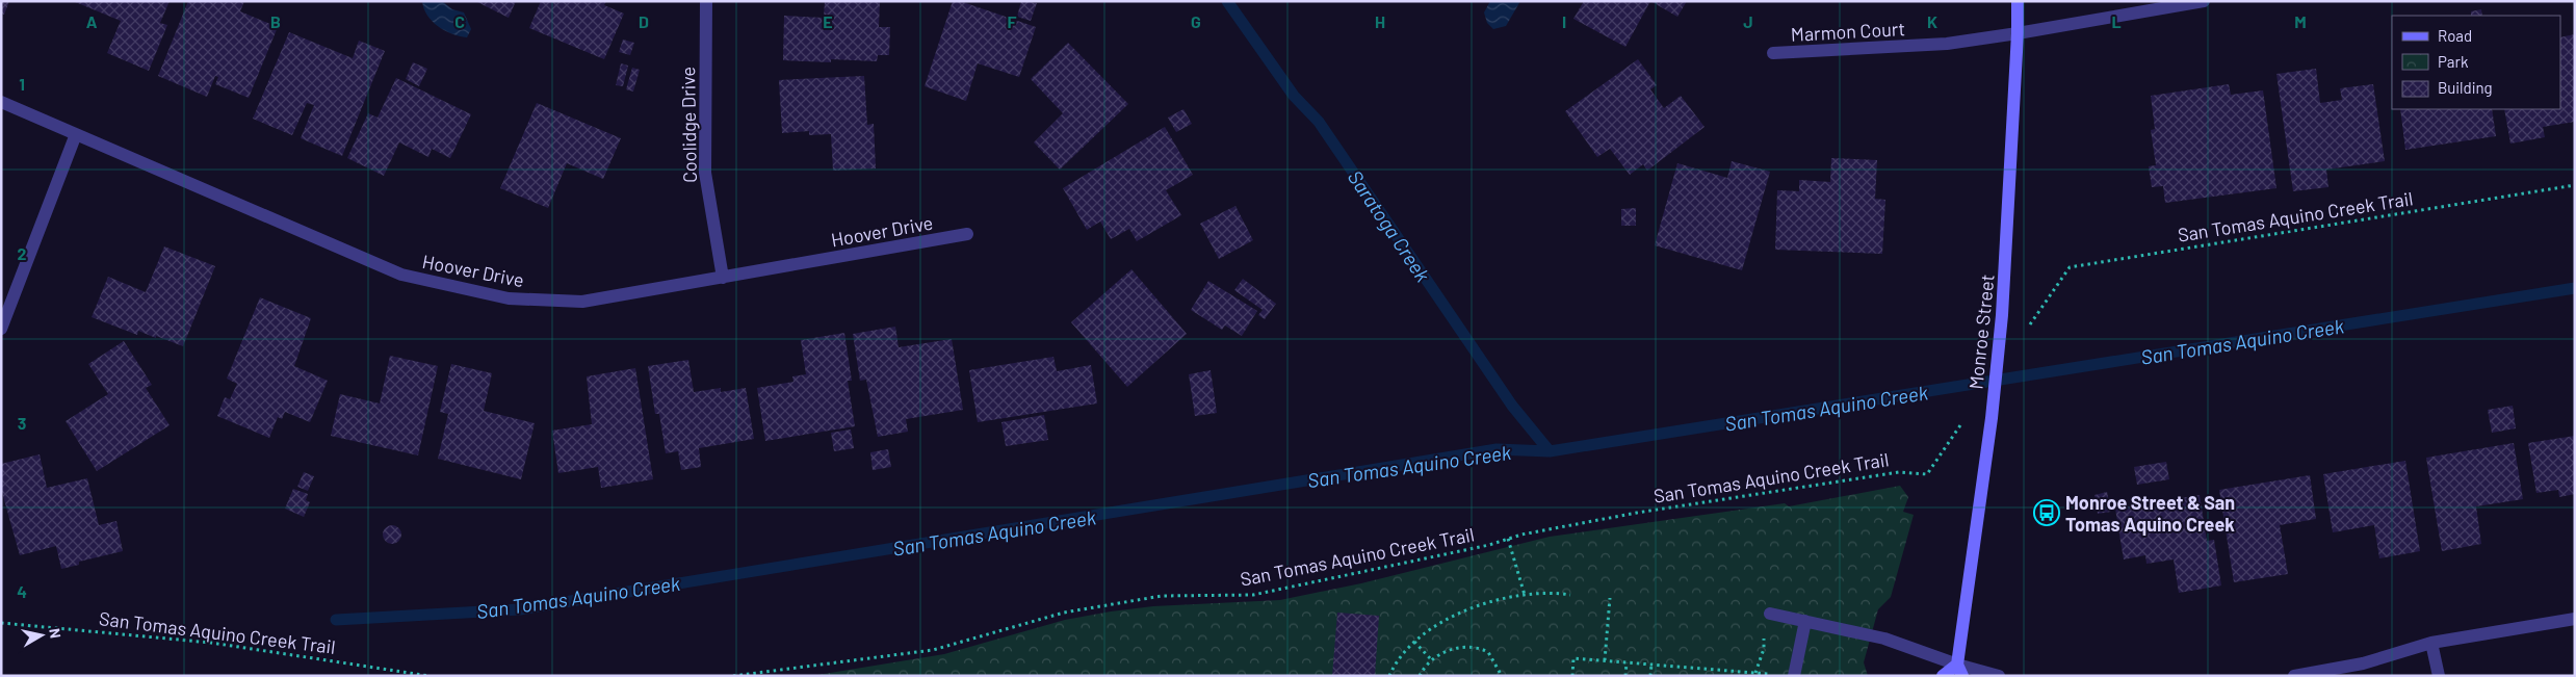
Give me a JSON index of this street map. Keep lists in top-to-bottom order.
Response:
{
  "streets": {
    "main road": ["Monroe Street"],
    "street": ["Marmon Court", "Coolidge Drive", "Hoover Drive"],
    "path": ["San Tomas Aquino Creek Trail"]
  },
  "crossings": [
    ["Marmon Court", "Monroe Street"],
    ["Coolidge Drive", "Hoover Drive"]
  ],
  "water": ["Saratoga Creek", "San Tomas Aquino Creek"],
  "places": {
    "bus stop": ["Monroe Street & San Tomas Aquino Creek"]
  },
  "legend": ["Road", "Park", "Building"],
  "north": "right",
  "grid": {
    "columns": [
      "A",
      "B",
      "C",
      "D",
      "E",
      "F",
      "G",
      "H",
      "I",
      "J",
      "K",
      "L",
      "M"
    ],
    "rows": [
      "1",
      "2",
      "3",
      "4"
    ]
  }
}
